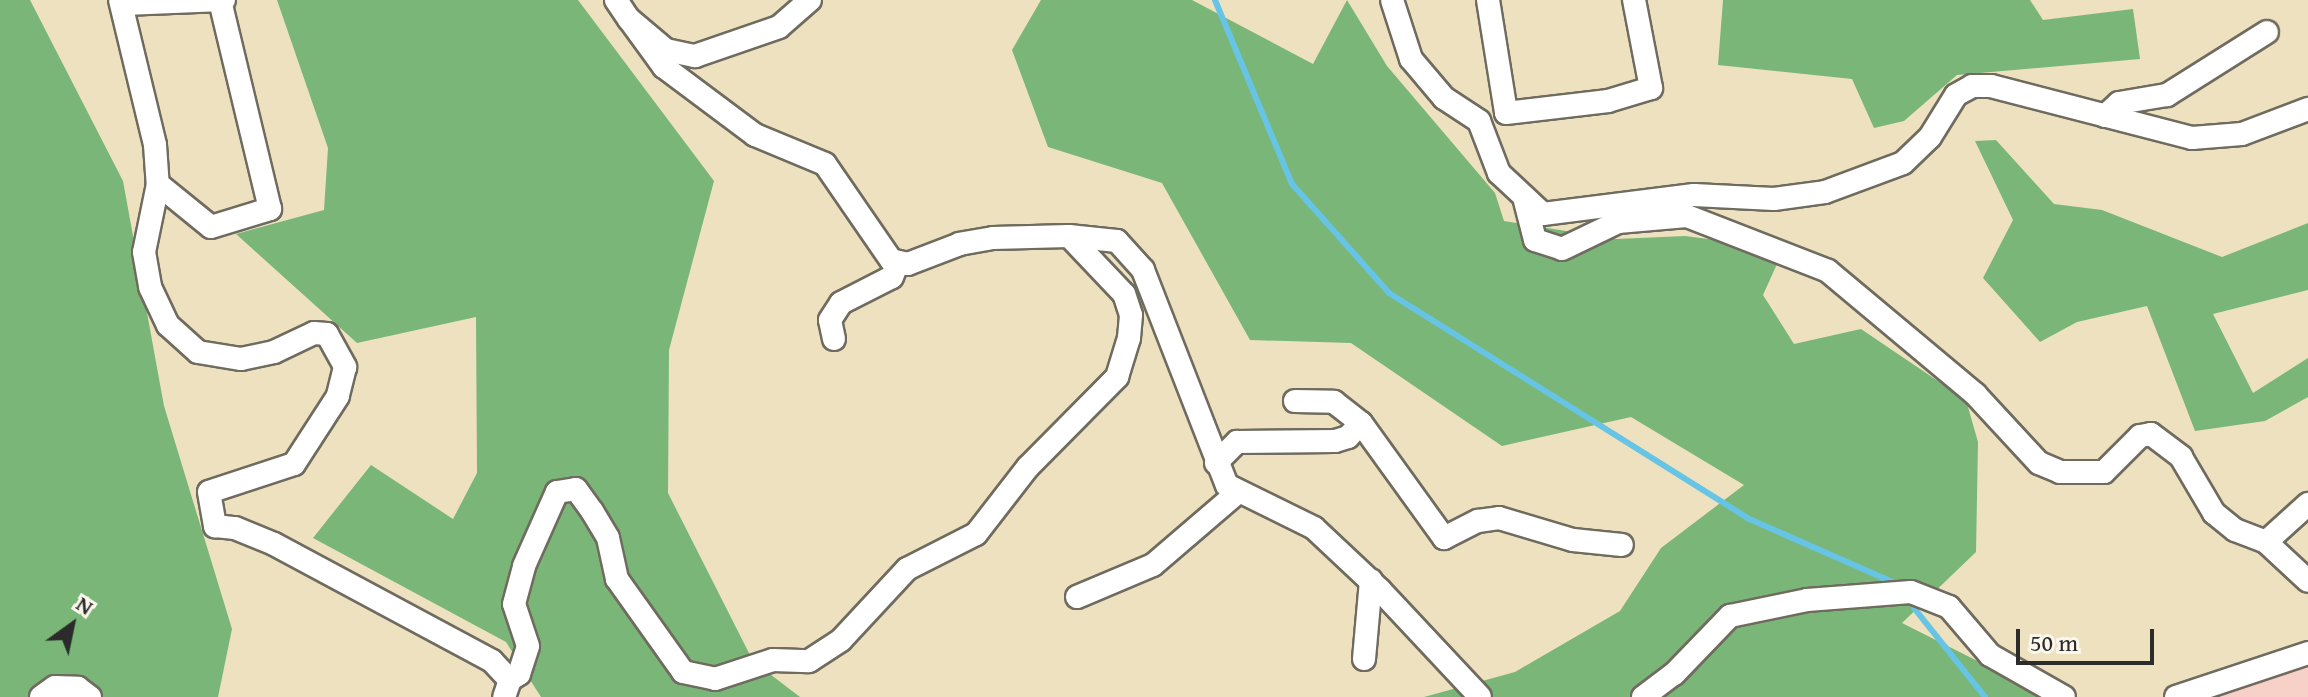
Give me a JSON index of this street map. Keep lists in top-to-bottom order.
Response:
{
  "scale_bar": "50 m",
  "north": "top right"
}
